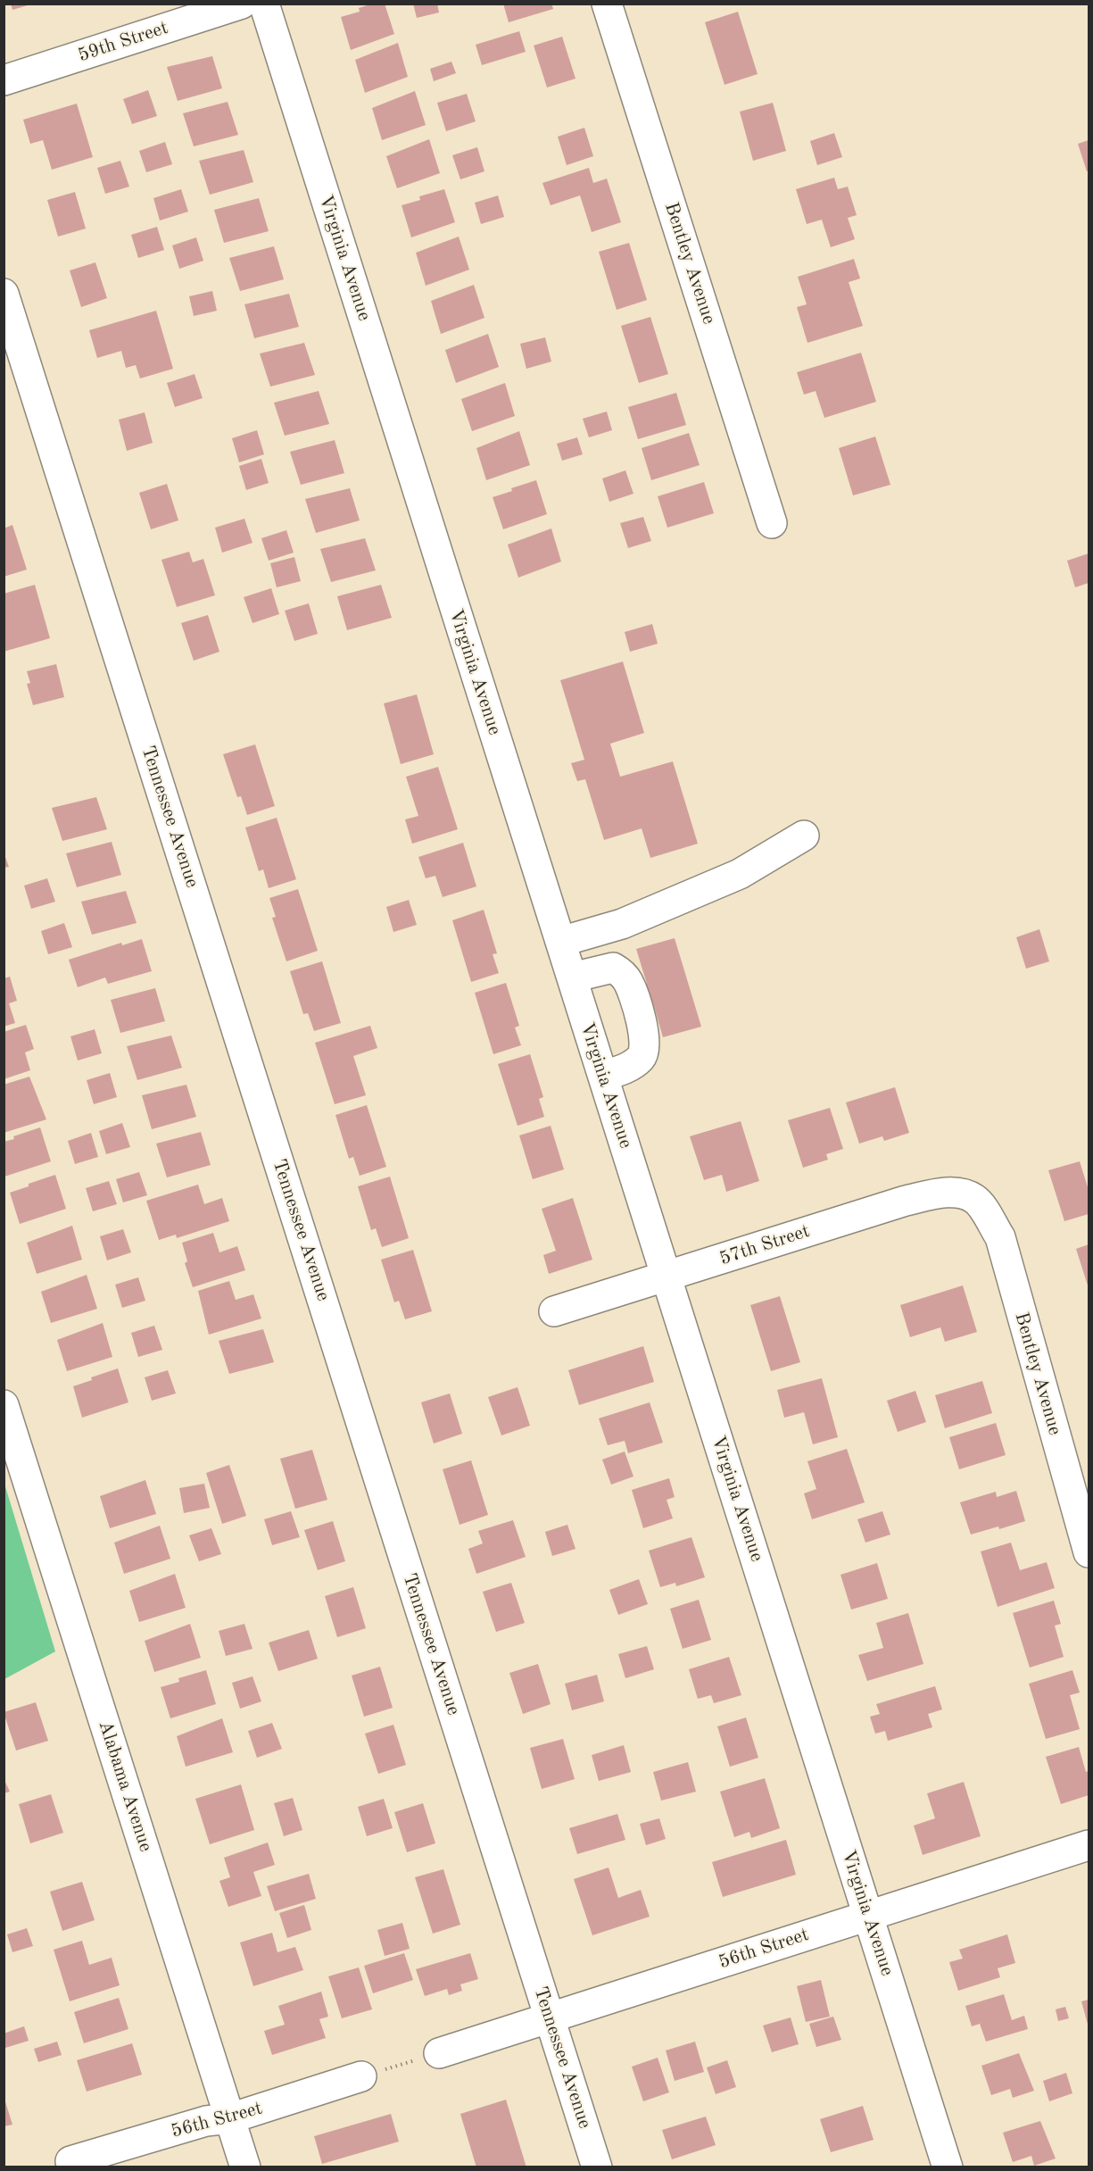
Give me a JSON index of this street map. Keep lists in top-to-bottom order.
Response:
{
  "streets": {
    "street": [
      "59th Street",
      "Virginia Avenue",
      "Bentley Avenue",
      "Tennessee Avenue",
      "57th Street",
      "Alabama Avenue",
      "56th Street"
    ]
  },
  "crossings": [
    ["Virginia Avenue", "57th Street"],
    ["Virginia Avenue", "56th Street"],
    ["Bentley Avenue", "57th Street"],
    ["Tennessee Avenue", "56th Street"],
    ["Alabama Avenue", "56th Street"]
  ]
}
